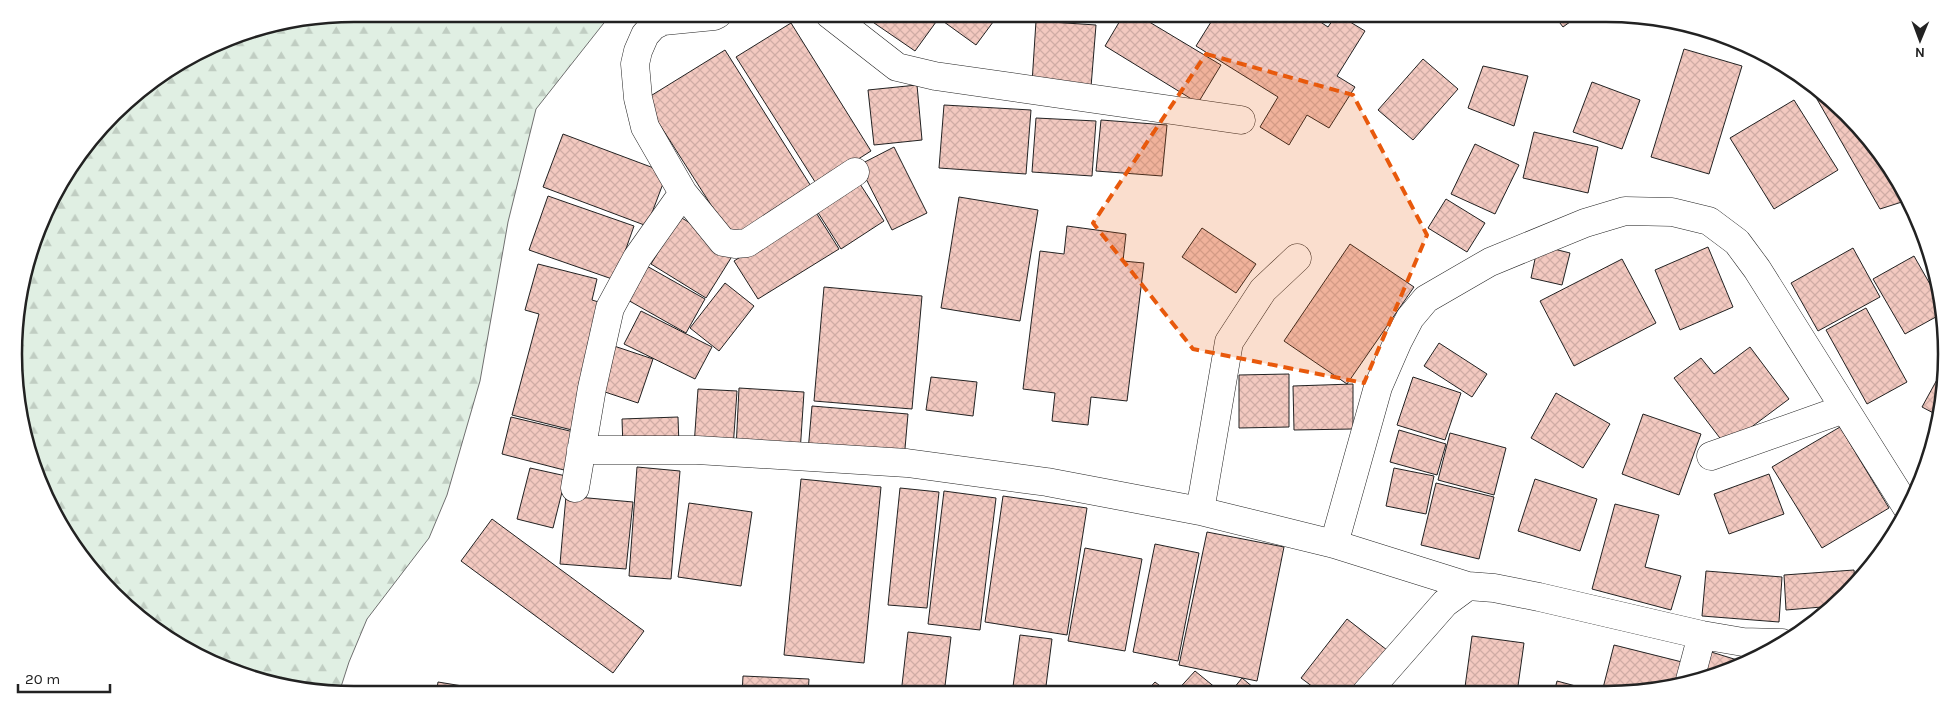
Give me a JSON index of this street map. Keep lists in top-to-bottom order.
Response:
{
  "scale_bar": "20 m",
  "north": "bottom"
}
